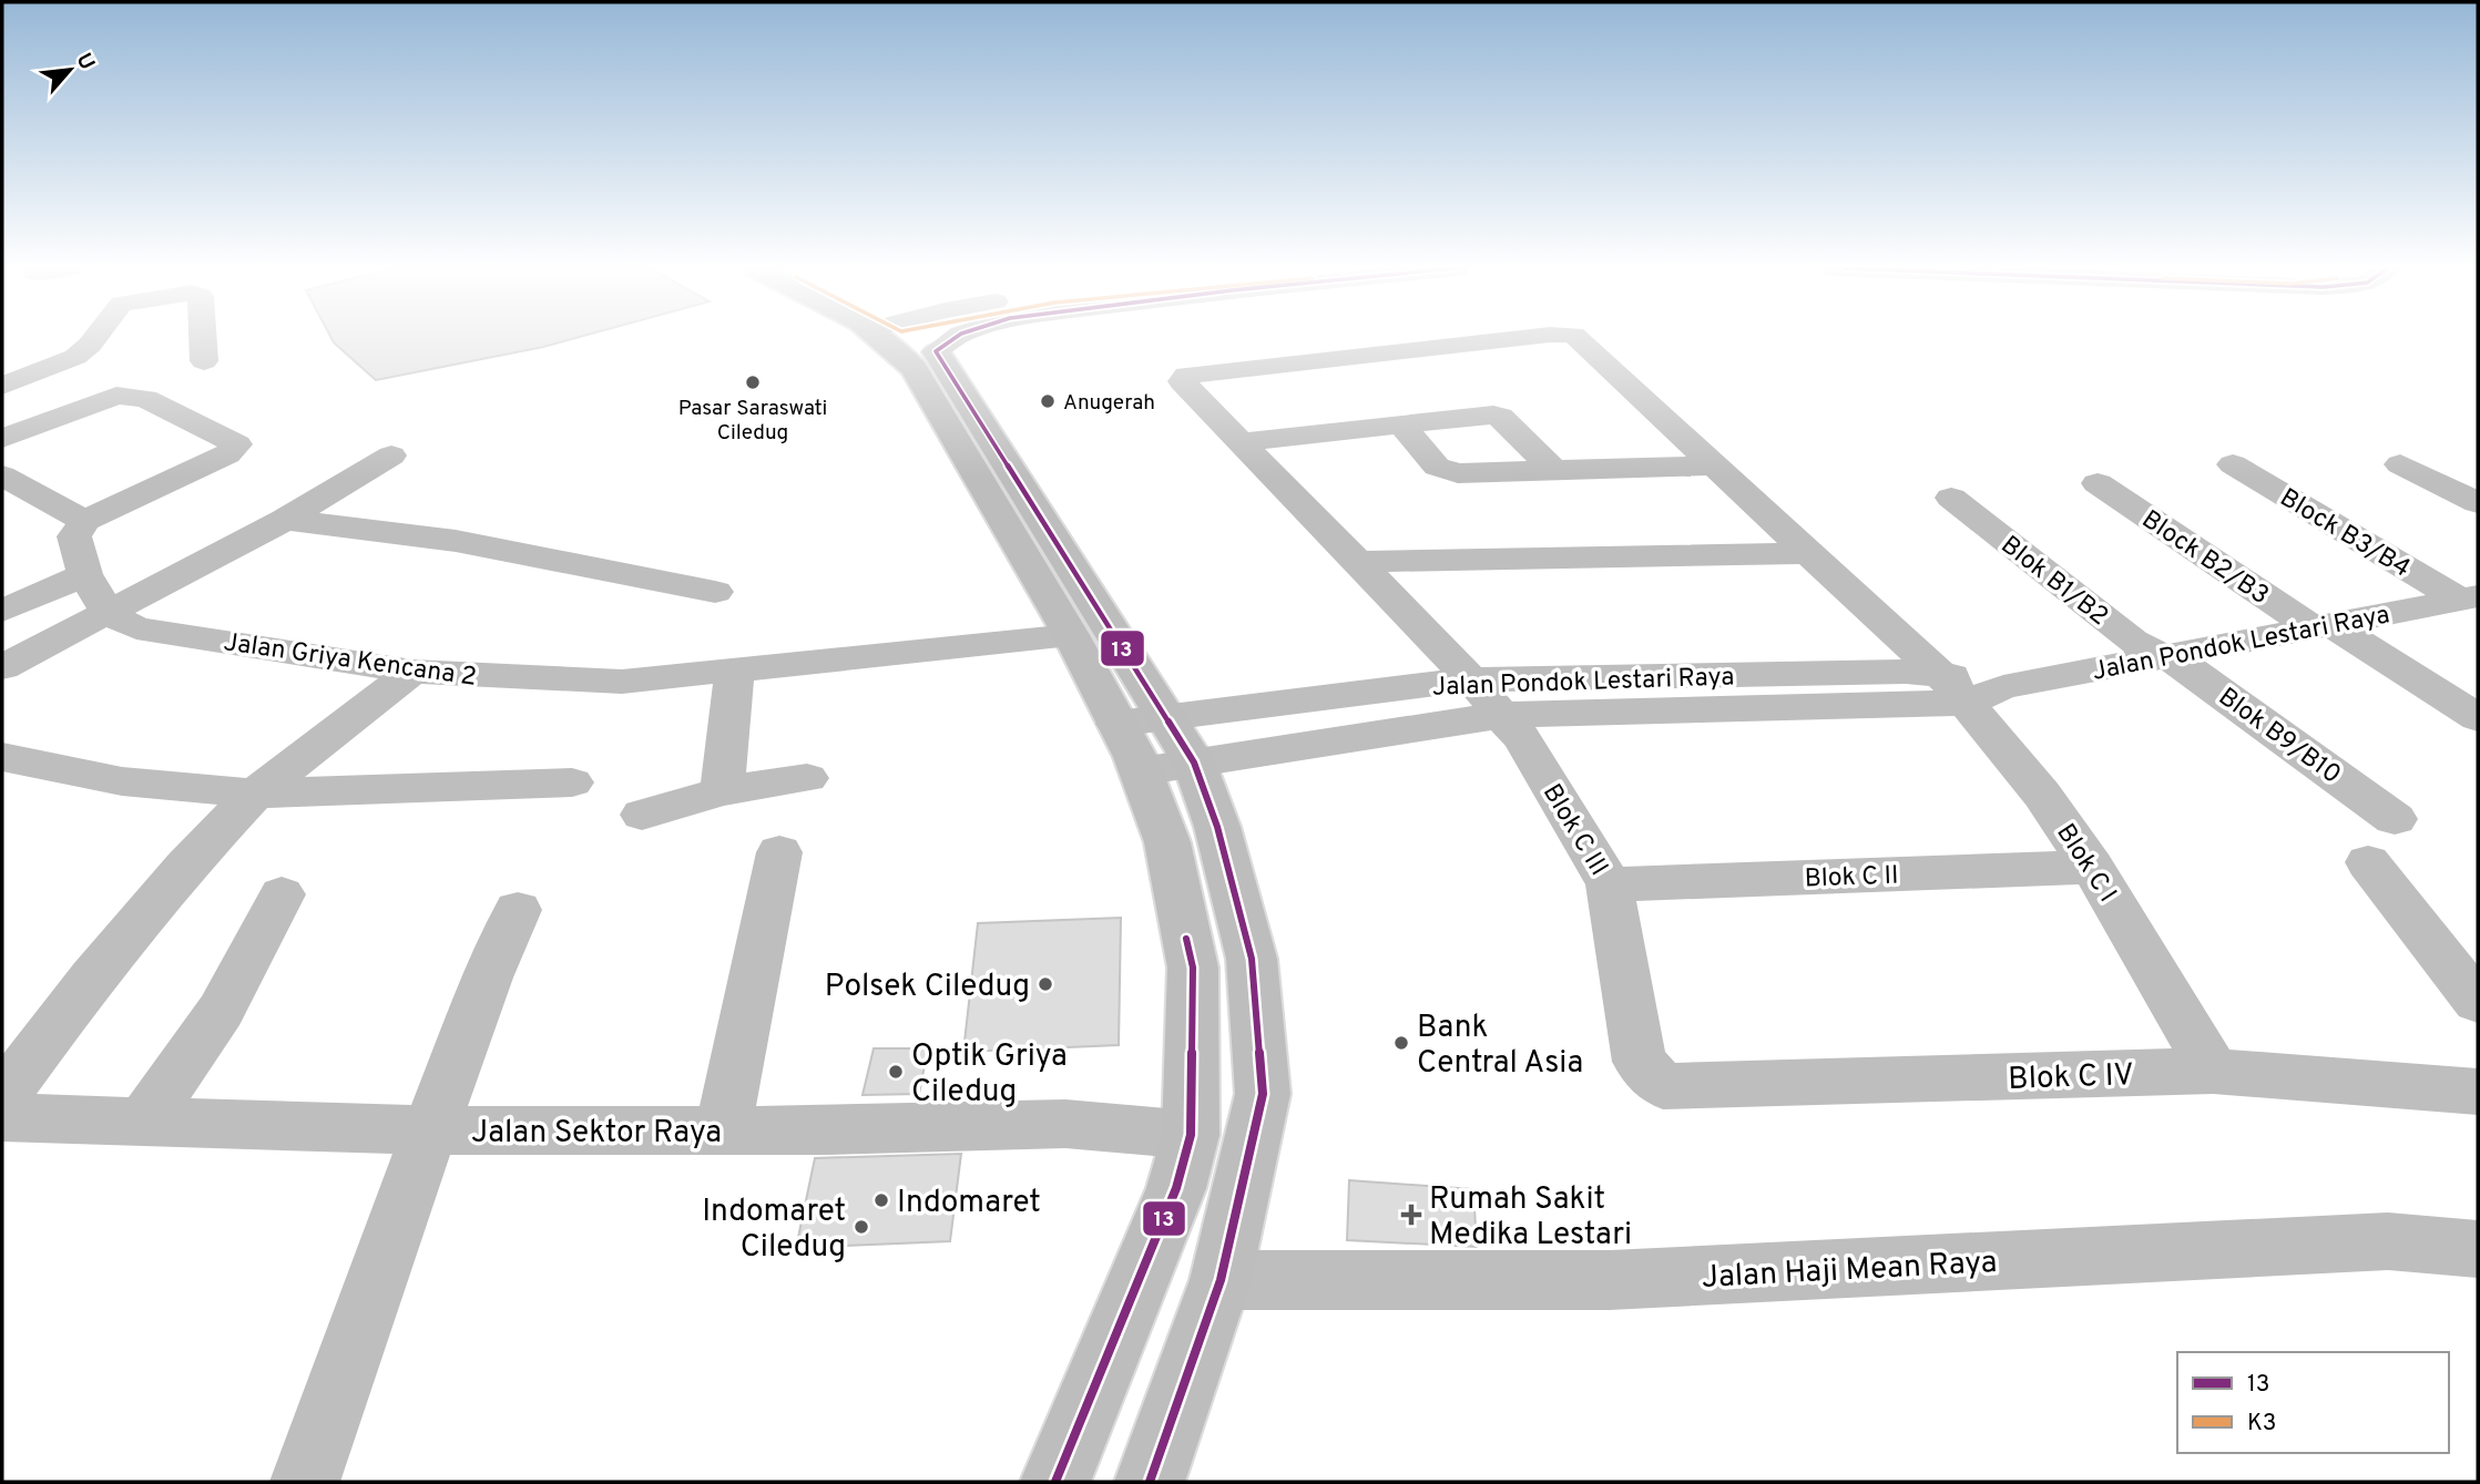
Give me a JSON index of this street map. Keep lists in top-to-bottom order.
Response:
{
  "streets": {
    "street": [
      "Block B3/B4",
      "Block B2/B3",
      "Blok B1/B2",
      "Jalan Pondok Lestari Raya",
      "Jalan Griya Kencana 2",
      "Blok B9/B10",
      "Blok C III",
      "Blok C I",
      "Blok C II",
      "Blok C IV",
      "Jalan Sektor Raya",
      "Jalan Haji Mean Raya"
    ]
  },
  "crossings": [
    ["Block B3/B4", "Jalan Pondok Lestari Raya"],
    ["Block B2/B3", "Jalan Pondok Lestari Raya"],
    ["Blok B1/B2", "Jalan Pondok Lestari Raya"],
    ["Blok B1/B2", "Blok B9/B10"],
    ["Jalan Pondok Lestari Raya", "Blok B9/B10"],
    ["Jalan Pondok Lestari Raya", "Blok C III"],
    ["Jalan Pondok Lestari Raya", "Blok C I"],
    ["Blok C III", "Blok C I"],
    ["Blok C III", "Blok C II"],
    ["Blok C III", "Blok C IV"],
    ["Blok C I", "Blok C II"],
    ["Blok C I", "Blok C IV"]
  ],
  "places": {
    "other": [
      "Pasar Saraswati Ciledug",
      "Anugerah",
      "Polsek Ciledug",
      "Bank Central Asia",
      "Optik Griya Ciledug",
      "Indomaret",
      "Indomaret Ciledug"
    ],
    "health": ["Rumah Sakit Medika Lestari"]
  },
  "lines": ["transit line 13"],
  "legend": ["13", "K3"],
  "north": "top right"
}
